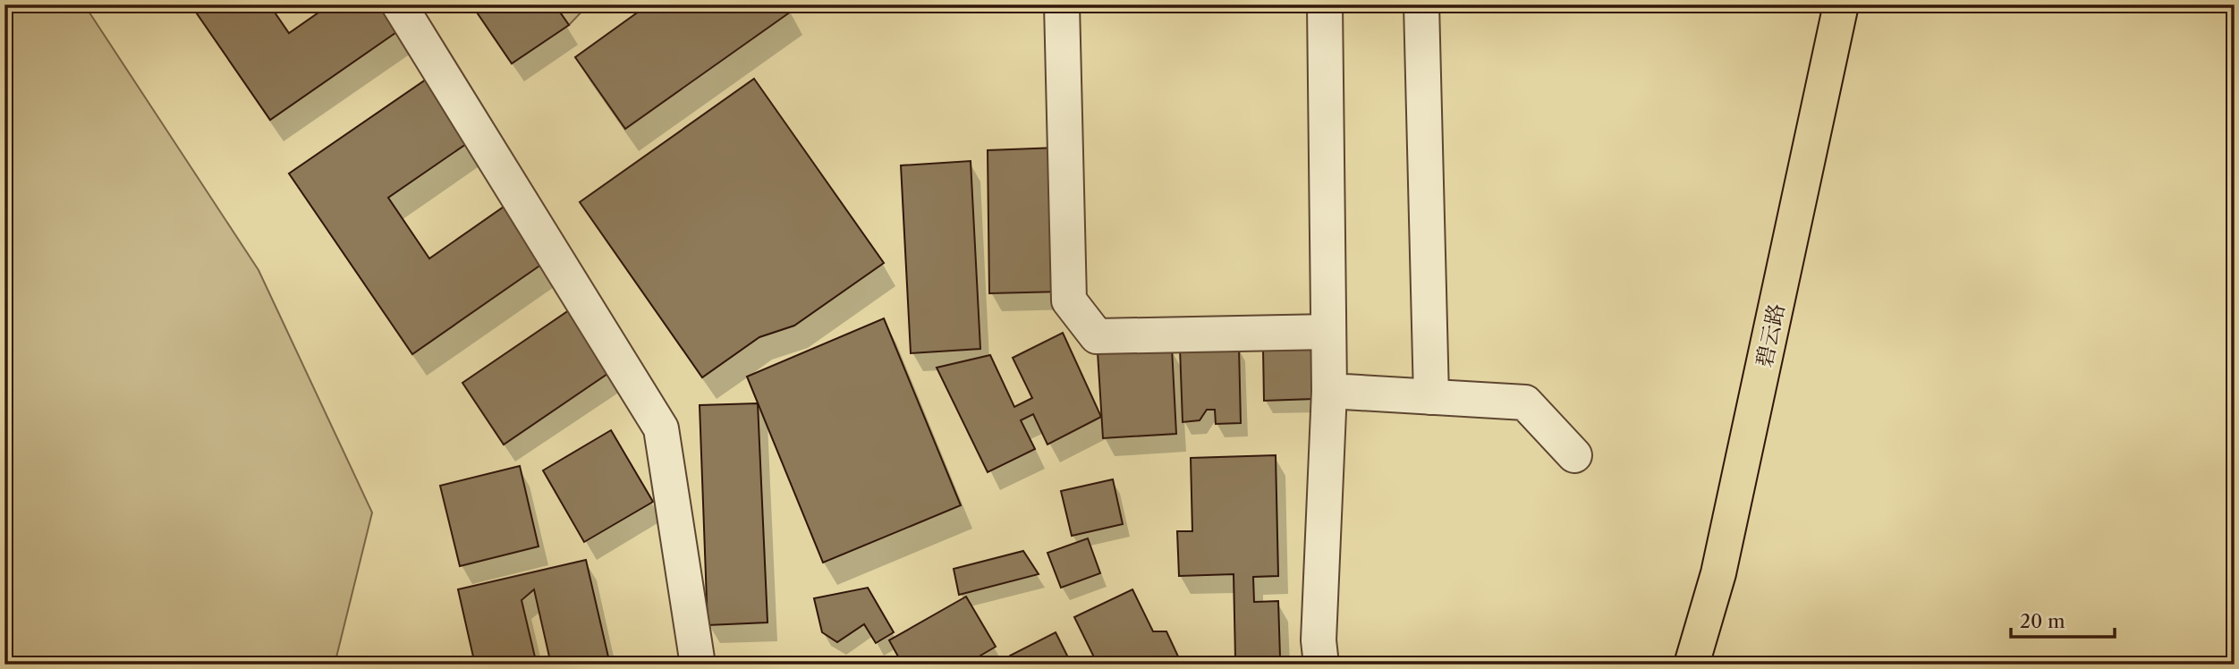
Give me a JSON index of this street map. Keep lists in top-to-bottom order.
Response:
{
  "streets": {
    "main road": ["碧云路"]
  },
  "scale_bar": "20 m"
}
